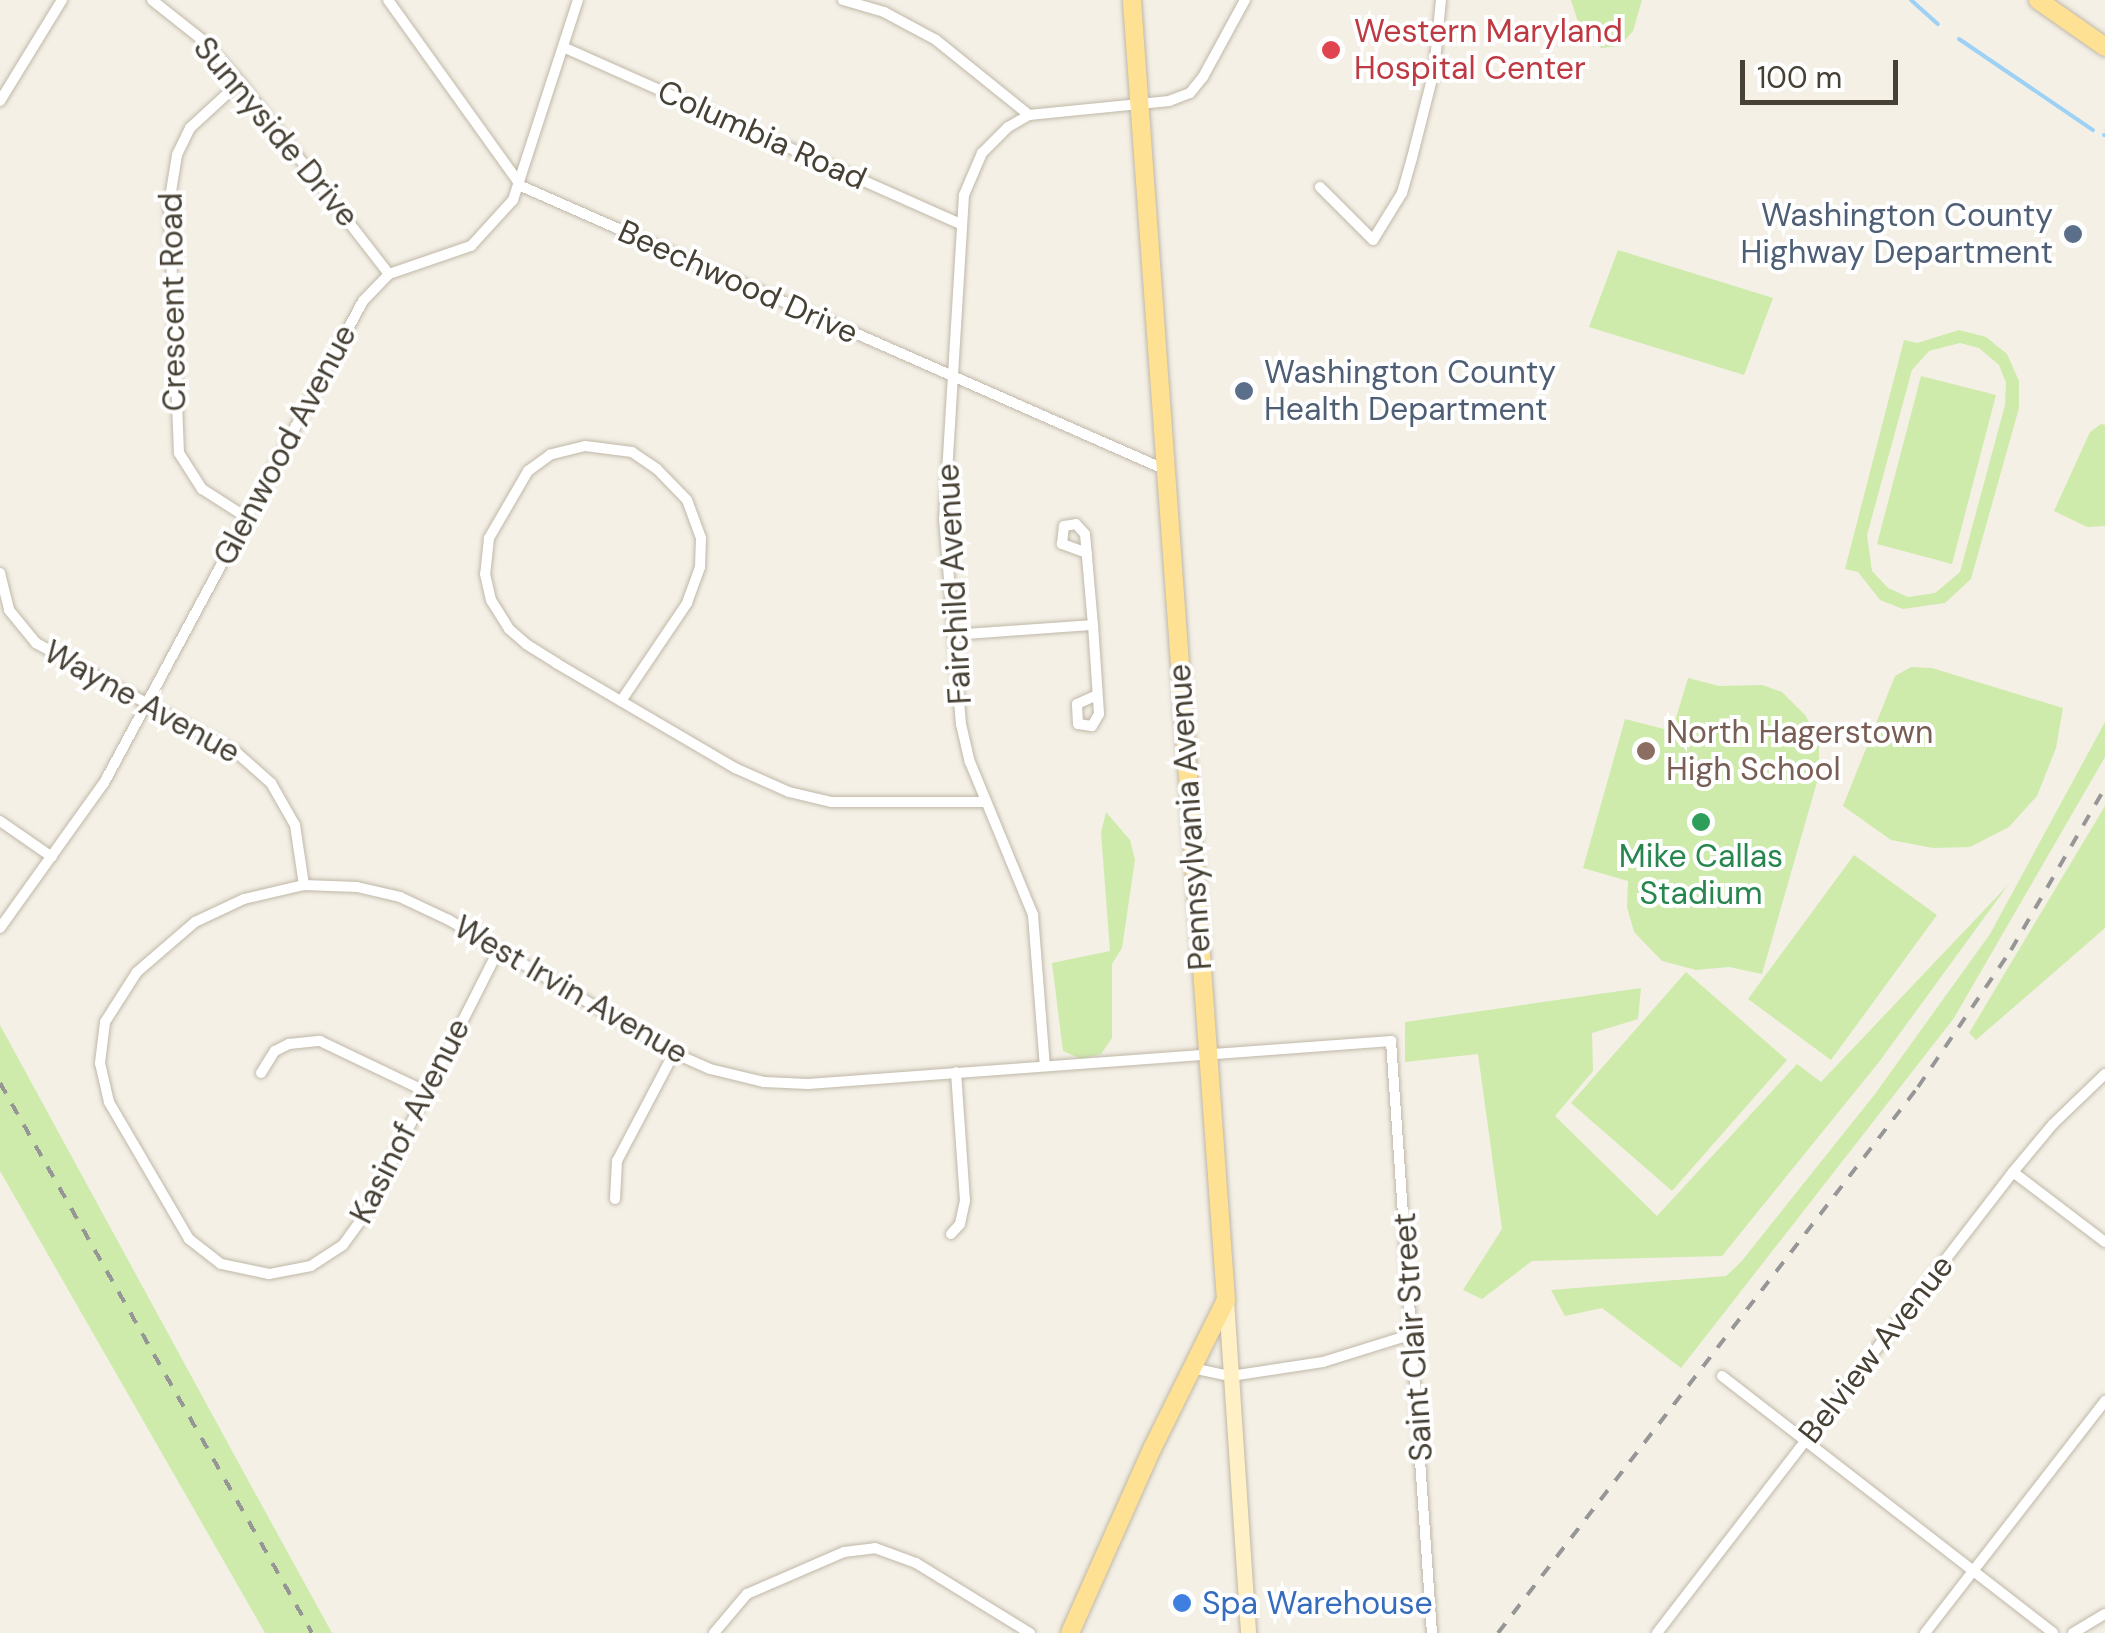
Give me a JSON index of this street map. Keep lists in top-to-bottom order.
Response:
{
  "streets": {
    "main road": ["Pennsylvania Avenue"],
    "street": [
      "Sunnyside Drive",
      "Columbia Road",
      "Beechwood Drive",
      "Crescent Road",
      "Glenwood Avenue",
      "Fairchild Avenue",
      "Wayne Avenue",
      "West Irvin Avenue",
      "Kasinof Avenue",
      "Saint Clair Street",
      "Belview Avenue"
    ]
  },
  "crossings": [
    ["Sunnyside Drive", "Crescent Road"],
    ["Sunnyside Drive", "Glenwood Avenue"],
    ["Columbia Road", "Fairchild Avenue"],
    ["Beechwood Drive", "Fairchild Avenue"],
    ["Beechwood Drive", "Pennsylvania Avenue"],
    ["Crescent Road", "Glenwood Avenue"],
    ["Glenwood Avenue", "Wayne Avenue"],
    ["Fairchild Avenue", "West Irvin Avenue"],
    ["Wayne Avenue", "West Irvin Avenue"],
    ["Pennsylvania Avenue", "West Irvin Avenue"],
    ["West Irvin Avenue", "Kasinof Avenue"],
    ["West Irvin Avenue", "Saint Clair Street"]
  ],
  "places": [
    "Western Maryland Hospital Center",
    "Washington County Highway Department",
    "Washington County Health Department",
    "North Hagerstown High School",
    "Mike Callas Stadium",
    "Spa Warehouse"
  ],
  "scale_bar": "100 m"
}
